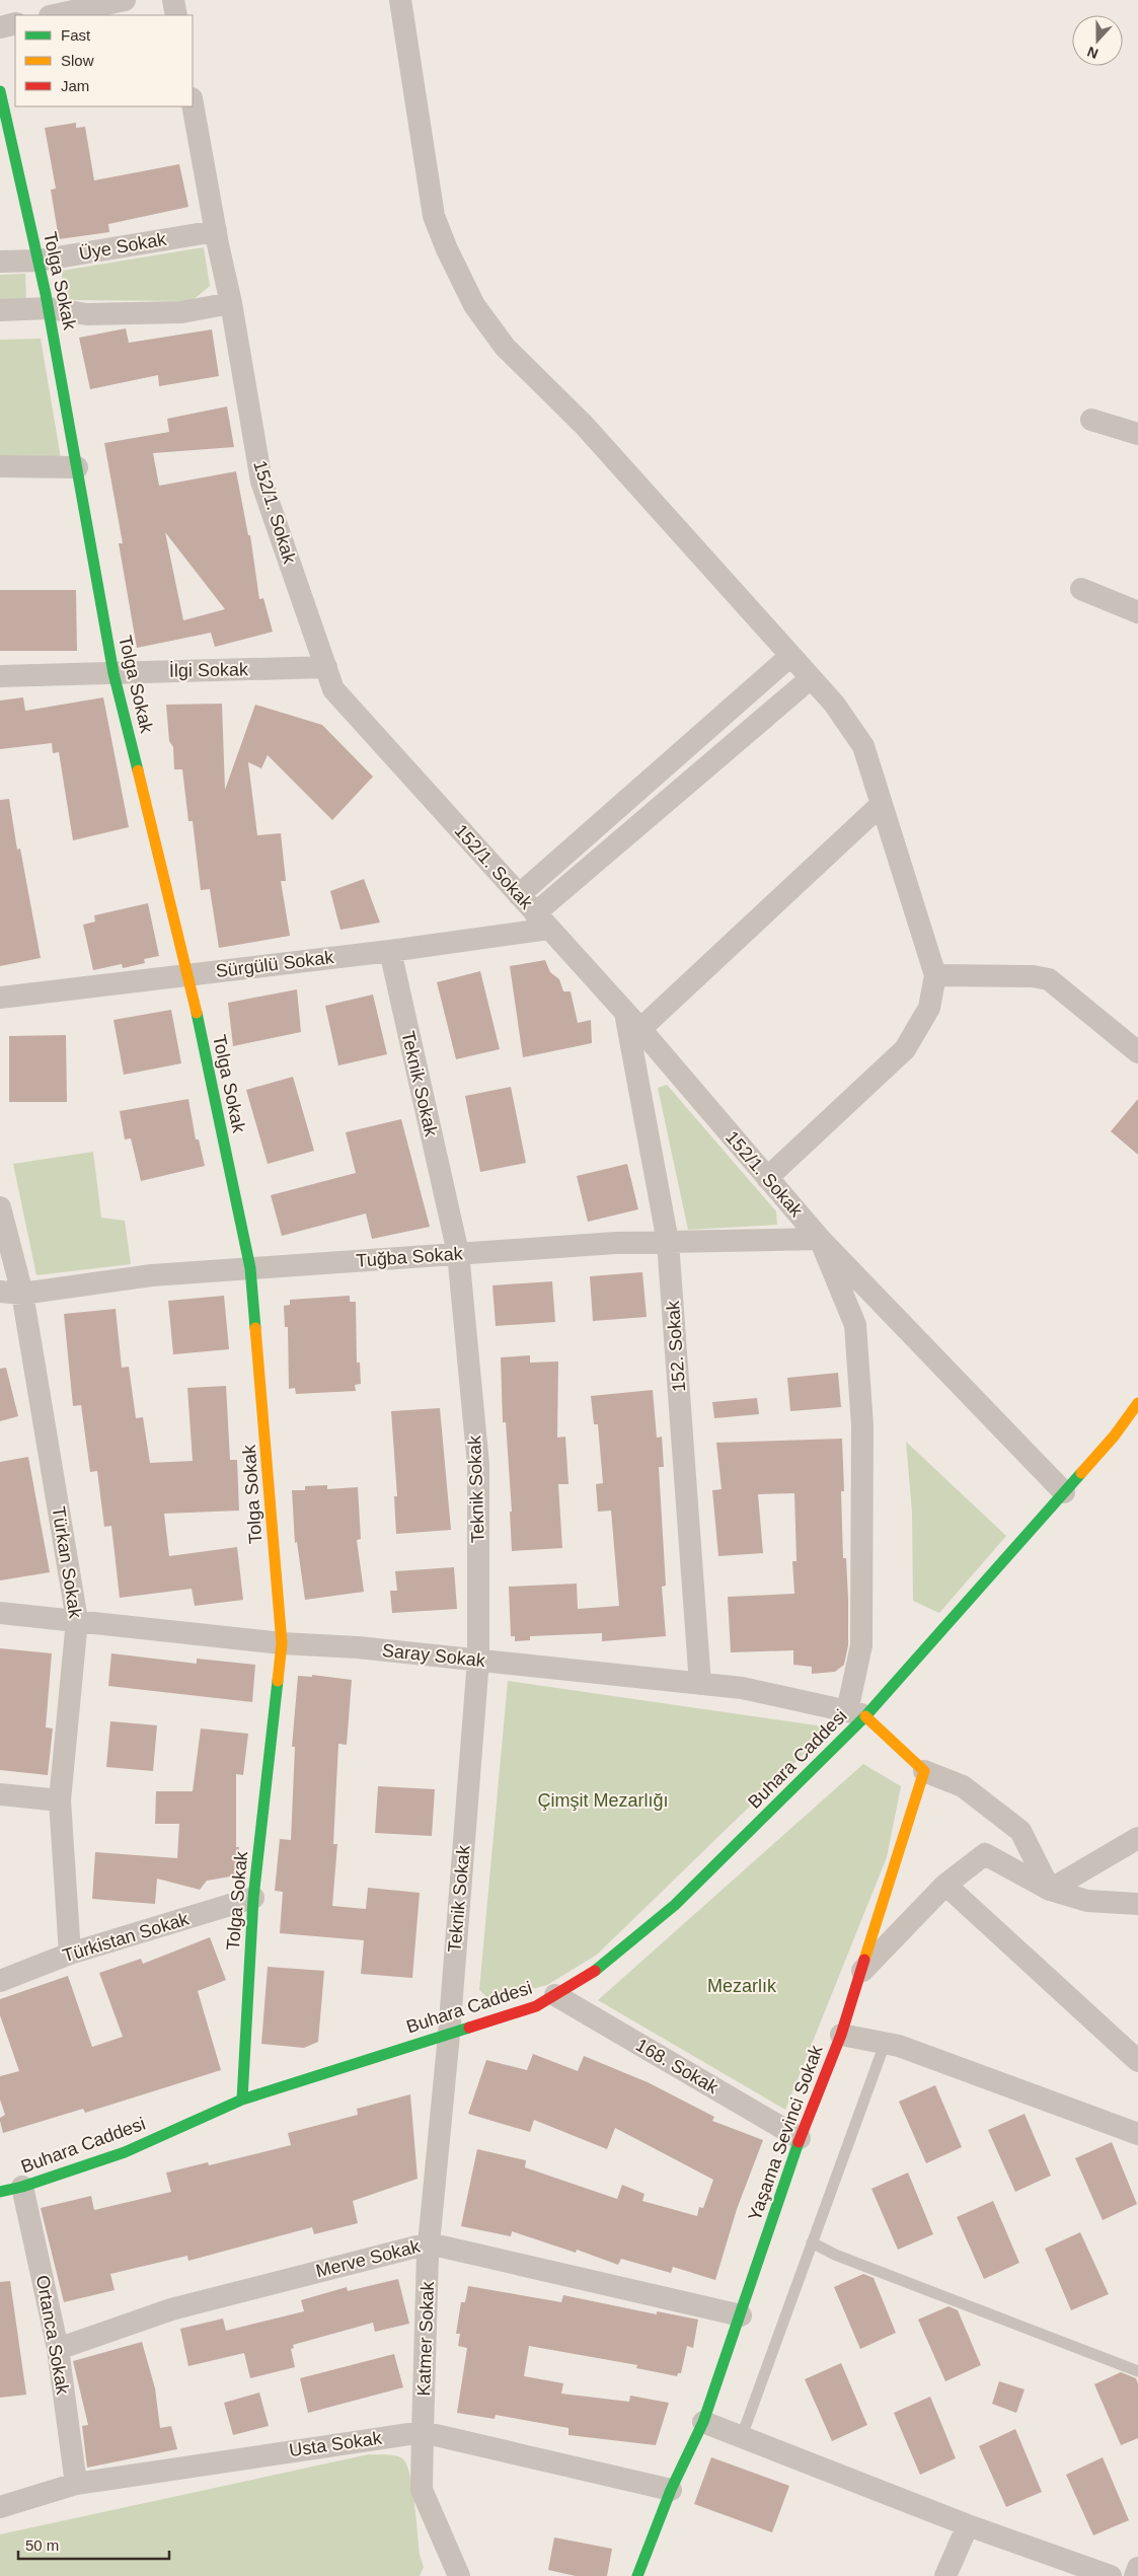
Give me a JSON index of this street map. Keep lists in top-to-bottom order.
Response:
{
  "streets": {
    "street": [
      "Üye Sokak",
      "Tolga Sokak",
      "152/1. Sokak",
      "İlgi Sokak",
      "Sürgülü Sokak",
      "Teknik Sokak",
      "Tuğba Sokak",
      "152. Sokak",
      "Türkan Sokak",
      "Saray Sokak",
      "Buhara Caddesi",
      "Türkistan Sokak",
      "168. Sokak",
      "Yaşama Sevinci Sokak",
      "Merve Sokak",
      "Ortanca Sokak",
      "Katmer Sokak",
      "Usta Sokak"
    ]
  },
  "crossings": [
    ["Üye Sokak", "Tolga Sokak"],
    ["Üye Sokak", "152/1. Sokak"],
    ["Tolga Sokak", "İlgi Sokak"],
    ["Tolga Sokak", "Sürgülü Sokak"],
    ["Tolga Sokak", "Tuğba Sokak"],
    ["Tolga Sokak", "Saray Sokak"],
    ["Tolga Sokak", "Buhara Caddesi"],
    ["Tolga Sokak", "Türkistan Sokak"],
    ["152/1. Sokak", "İlgi Sokak"],
    ["152/1. Sokak", "Sürgülü Sokak"],
    ["152/1. Sokak", "Tuğba Sokak"],
    ["152/1. Sokak", "152. Sokak"],
    ["152/1. Sokak", "Buhara Caddesi"],
    ["Sürgülü Sokak", "Teknik Sokak"],
    ["Teknik Sokak", "Tuğba Sokak"],
    ["Teknik Sokak", "Saray Sokak"],
    ["Teknik Sokak", "Buhara Caddesi"],
    ["Teknik Sokak", "Katmer Sokak"],
    ["Tuğba Sokak", "152. Sokak"],
    ["Tuğba Sokak", "Türkan Sokak"],
    ["152. Sokak", "Saray Sokak"],
    ["Türkan Sokak", "Saray Sokak"],
    ["Türkan Sokak", "Türkistan Sokak"],
    ["Saray Sokak", "Buhara Caddesi"],
    ["Buhara Caddesi", "168. Sokak"],
    ["Buhara Caddesi", "Ortanca Sokak"],
    ["Buhara Caddesi", "Katmer Sokak"],
    ["168. Sokak", "Yaşama Sevinci Sokak"],
    ["Yaşama Sevinci Sokak", "Merve Sokak"],
    ["Yaşama Sevinci Sokak", "Usta Sokak"],
    ["Merve Sokak", "Ortanca Sokak"],
    ["Merve Sokak", "Katmer Sokak"],
    ["Ortanca Sokak", "Usta Sokak"],
    ["Katmer Sokak", "Usta Sokak"]
  ],
  "parks": ["Çimşit Mezarlığı", "Mezarlık"],
  "legend": ["Fast", "Slow", "Jam"],
  "scale_bar": "50 m",
  "north": "bottom"
}
